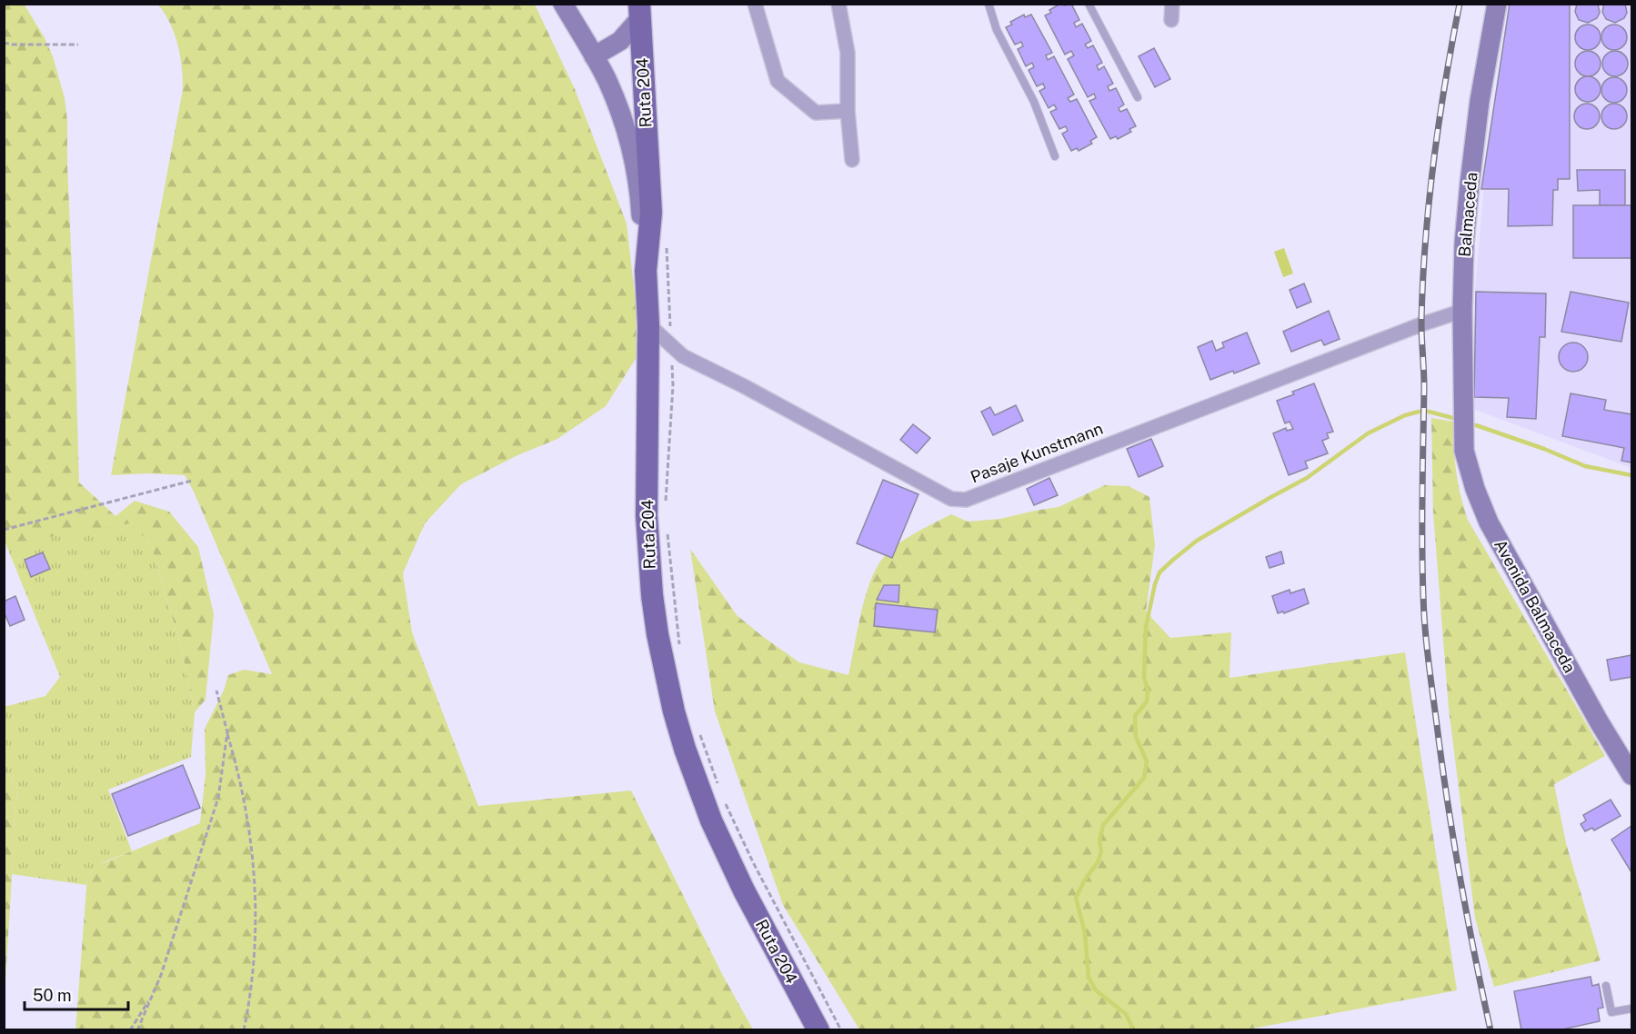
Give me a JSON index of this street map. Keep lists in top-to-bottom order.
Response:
{
  "streets": {
    "main road": ["Ruta 204", "Balmaceda", "Avenida Balmaceda"],
    "street": ["Pasaje Kunstmann"]
  },
  "crossings": [
    ["Ruta 204", "Pasaje Kunstmann"],
    ["Balmaceda", "Pasaje Kunstmann"],
    ["Balmaceda", "Avenida Balmaceda"]
  ],
  "scale_bar": "50 m"
}
